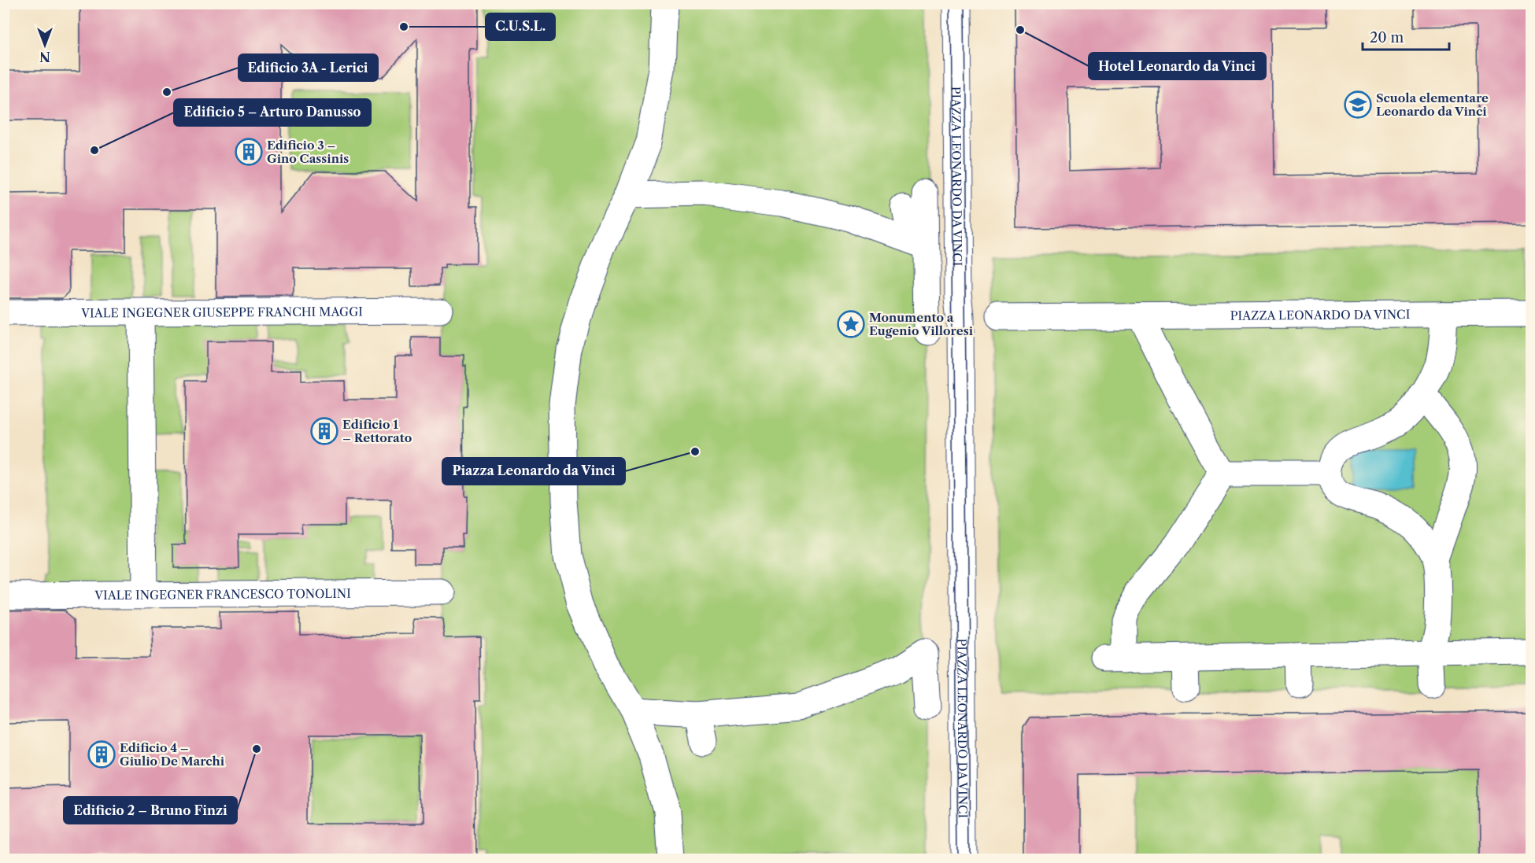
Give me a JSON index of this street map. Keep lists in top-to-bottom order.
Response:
{
  "streets": {
    "street": ["PIAZZA LEONARDO DA VINCI", "VIALE INGEGNER GIUSEPPE FRANCHI MAGGI", "VIALE INGEGNER FRANCESCO TONOLINI"]
  },
  "places": {
    "other": [
      "C.U.S.L.",
      "Hotel Leonardo da Vinci",
      "Edificio 3A - Lerici",
      "Edificio 5 – Arturo Danusso",
      "Piazza Leonardo da Vinci",
      "Edificio 2 – Bruno Finzi"
    ],
    "school or university": ["Scuola elementare Leonardo da Vinci"],
    "building": ["Edificio 3 – Gino Cassinis", "Edificio 1 – Rettorato", "Edificio 4 – Giulio De Marchi"],
    "place": ["Monumento a Eugenio Villoresi"]
  },
  "scale_bar": "20 m",
  "north": "bottom"
}
